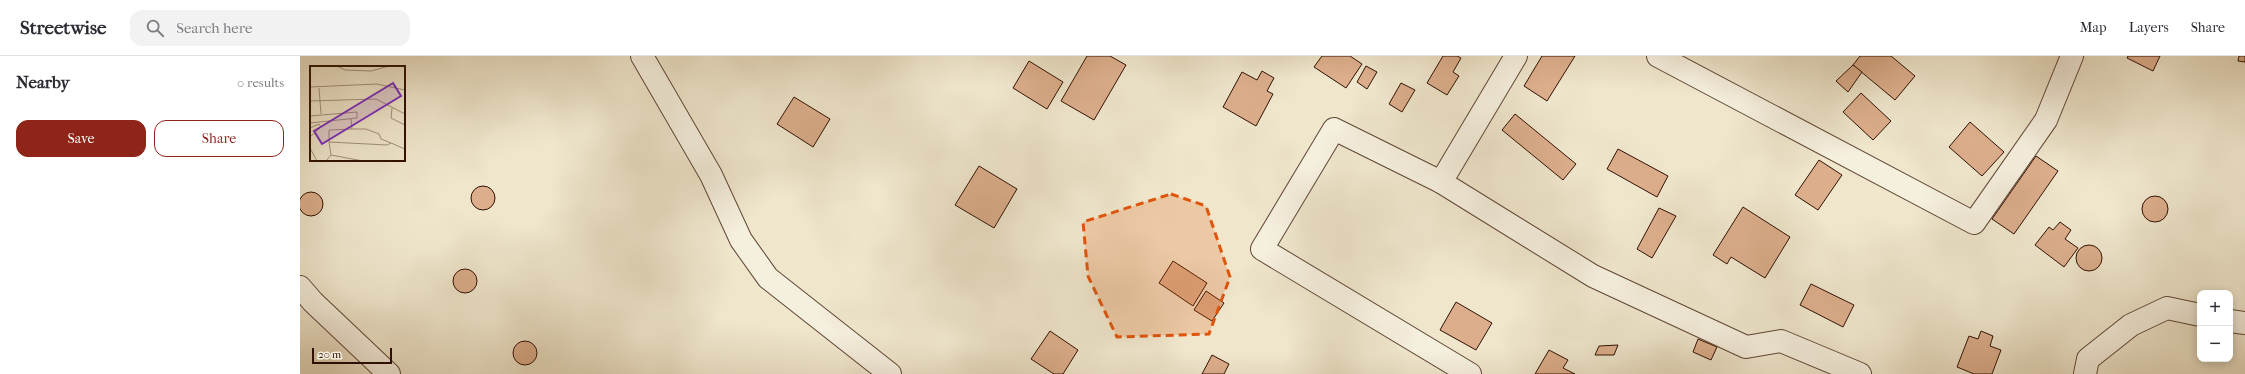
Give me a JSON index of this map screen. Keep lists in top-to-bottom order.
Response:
{
  "scale_bar": "20 m",
  "page": {
    "header": "Streetwise",
    "search": "Search here",
    "nav": ["Map", "Layers", "Share"],
    "heading": ["Nearby", "0 results"],
    "buttons": ["Save", "Share"],
    "map_buttons": ["+", "−"],
    "scale": "20 m"
  }
}
